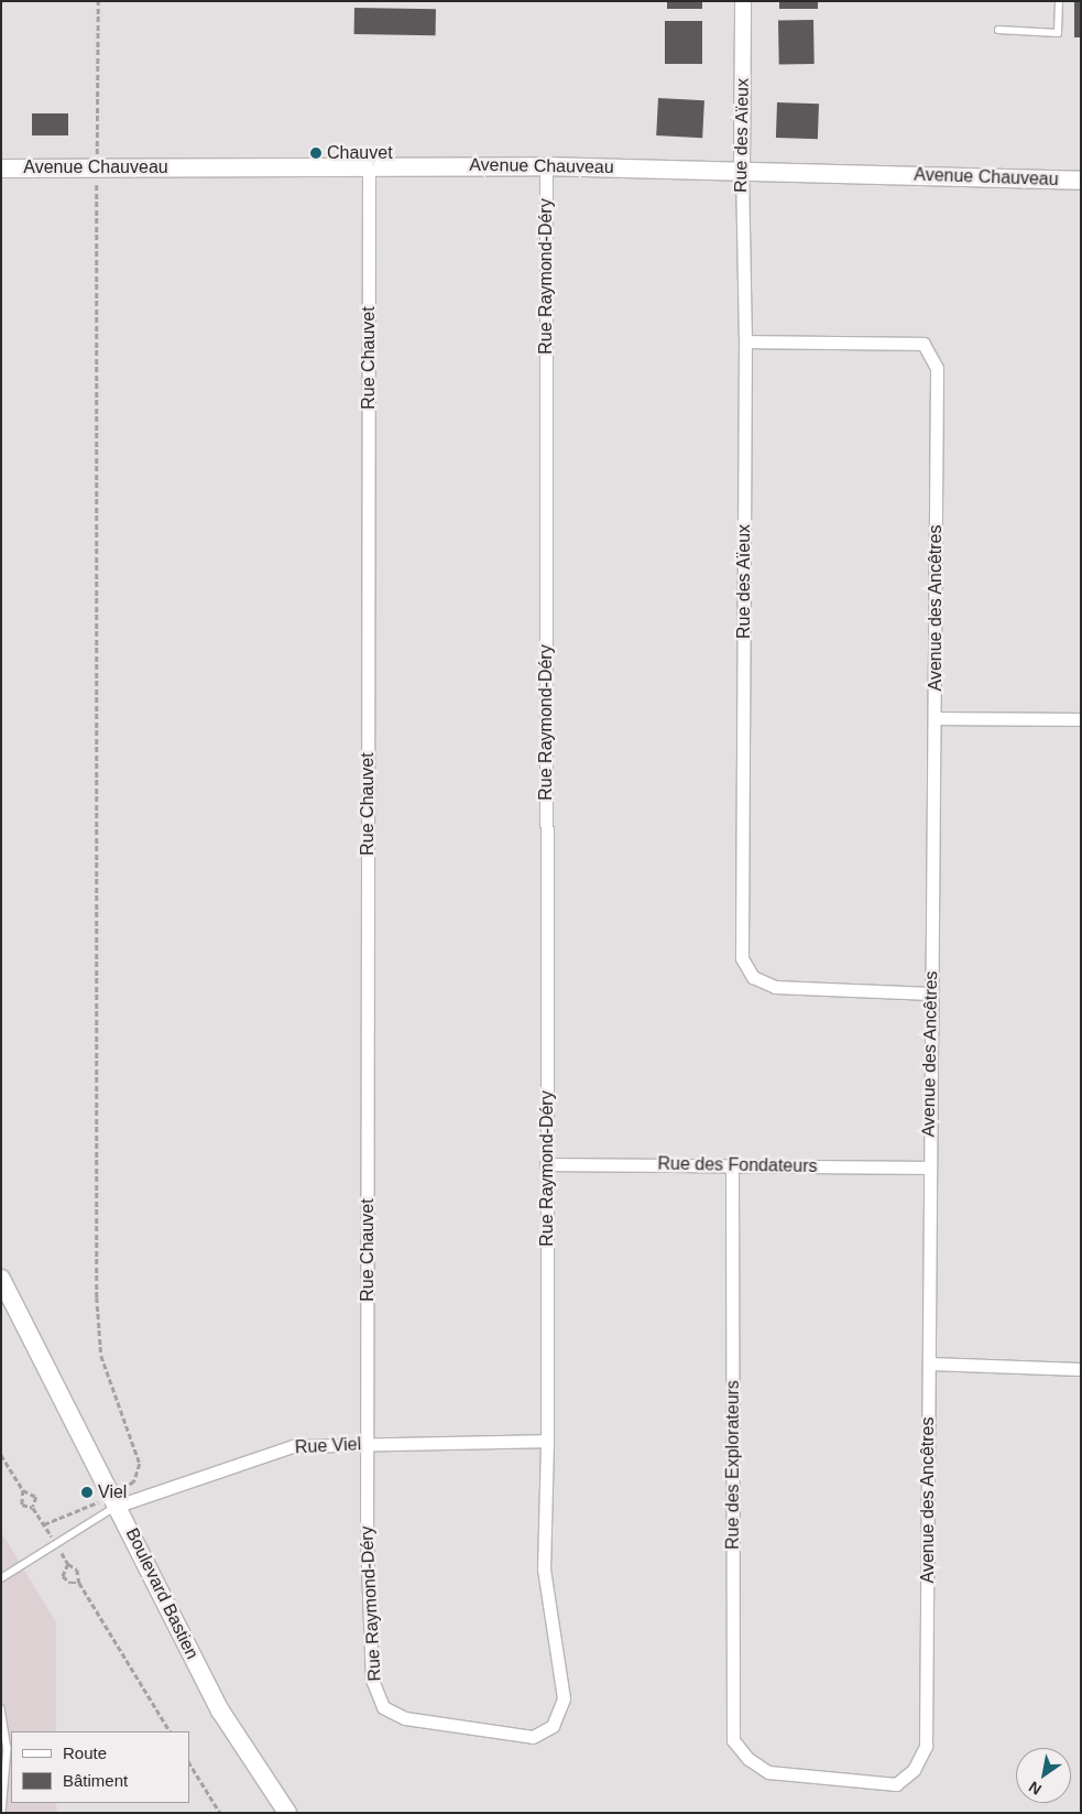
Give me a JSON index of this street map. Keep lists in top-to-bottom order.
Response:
{
  "streets": {
    "main road": ["Avenue Chauveau", "Boulevard Bastien"],
    "street": [
      "Rue des Aïeux",
      "Rue Raymond-Déry",
      "Rue Chauvet",
      "Avenue des Ancêtres",
      "Rue des Fondateurs",
      "Rue Viel",
      "Rue des Explorateurs"
    ]
  },
  "crossings": [
    ["Rue des Aïeux", "Avenue Chauveau"],
    ["Rue des Aïeux", "Avenue des Ancêtres"],
    ["Avenue Chauveau", "Rue Raymond-Déry"],
    ["Avenue Chauveau", "Rue Chauvet"],
    ["Rue Raymond-Déry", "Rue Chauvet"],
    ["Rue Raymond-Déry", "Rue des Fondateurs"],
    ["Rue Raymond-Déry", "Rue Viel"],
    ["Rue Chauvet", "Rue Viel"],
    ["Avenue des Ancêtres", "Rue des Fondateurs"],
    ["Avenue des Ancêtres", "Rue des Explorateurs"],
    ["Rue des Fondateurs", "Rue des Explorateurs"],
    ["Rue Viel", "Boulevard Bastien"]
  ],
  "places": ["Chauvet", "Viel"],
  "legend": ["Route", "Bâtiment"],
  "north": "bottom left"
}
